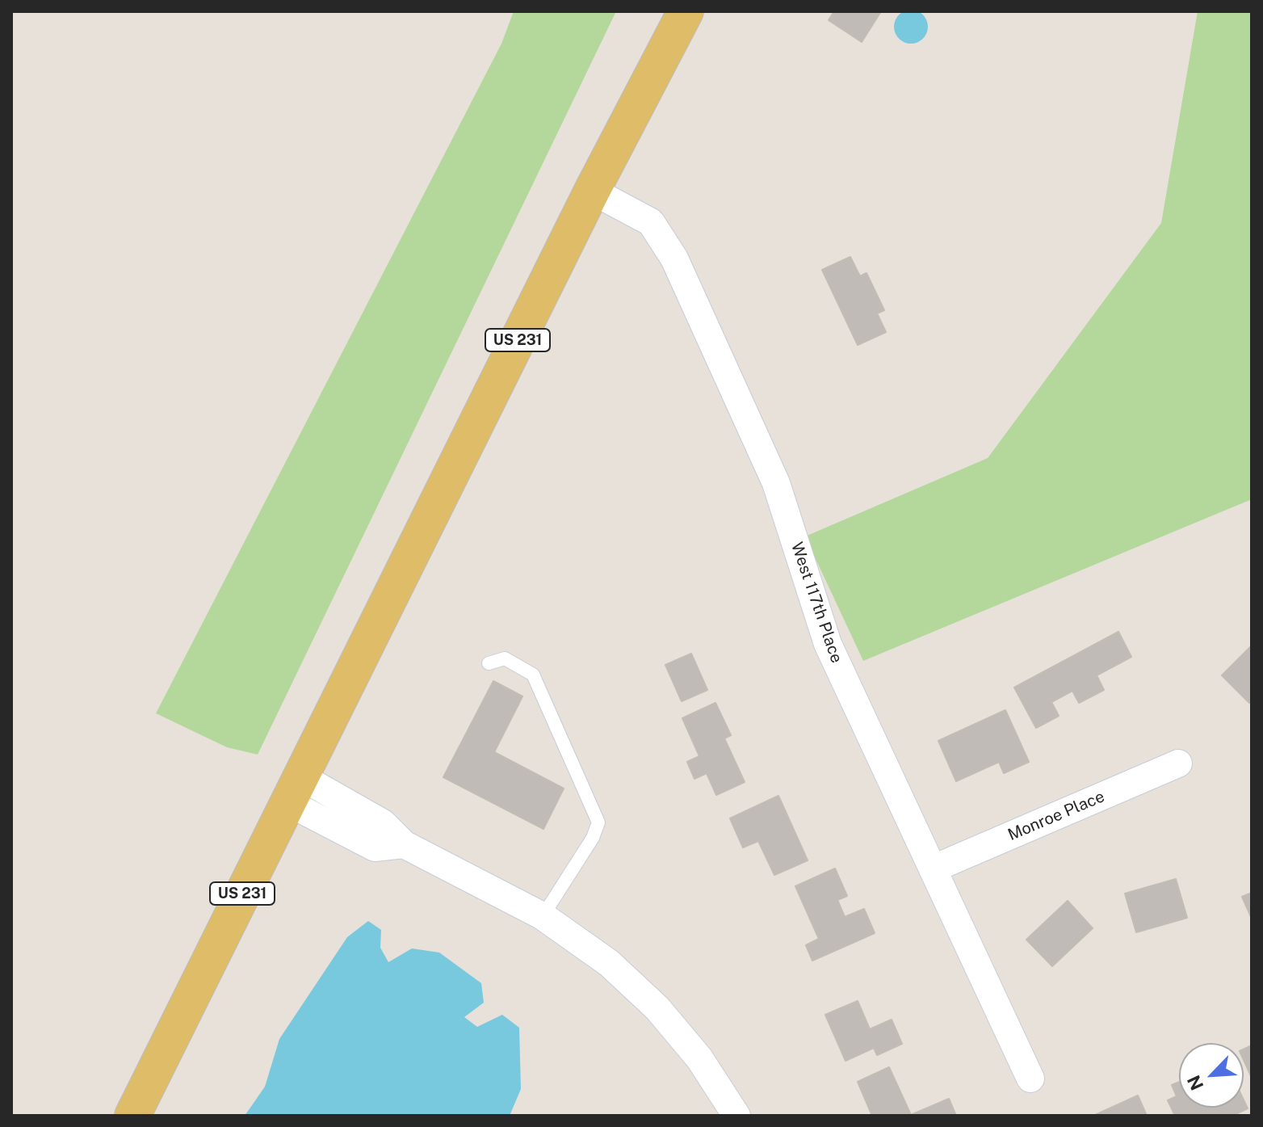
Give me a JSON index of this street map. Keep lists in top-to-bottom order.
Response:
{
  "streets": {
    "main road": ["US 231"],
    "street": ["West 117th Place", "Monroe Place"]
  },
  "crossings": [
    ["US 231", "West 117th Place"],
    ["West 117th Place", "Monroe Place"]
  ],
  "north": "bottom left"
}
